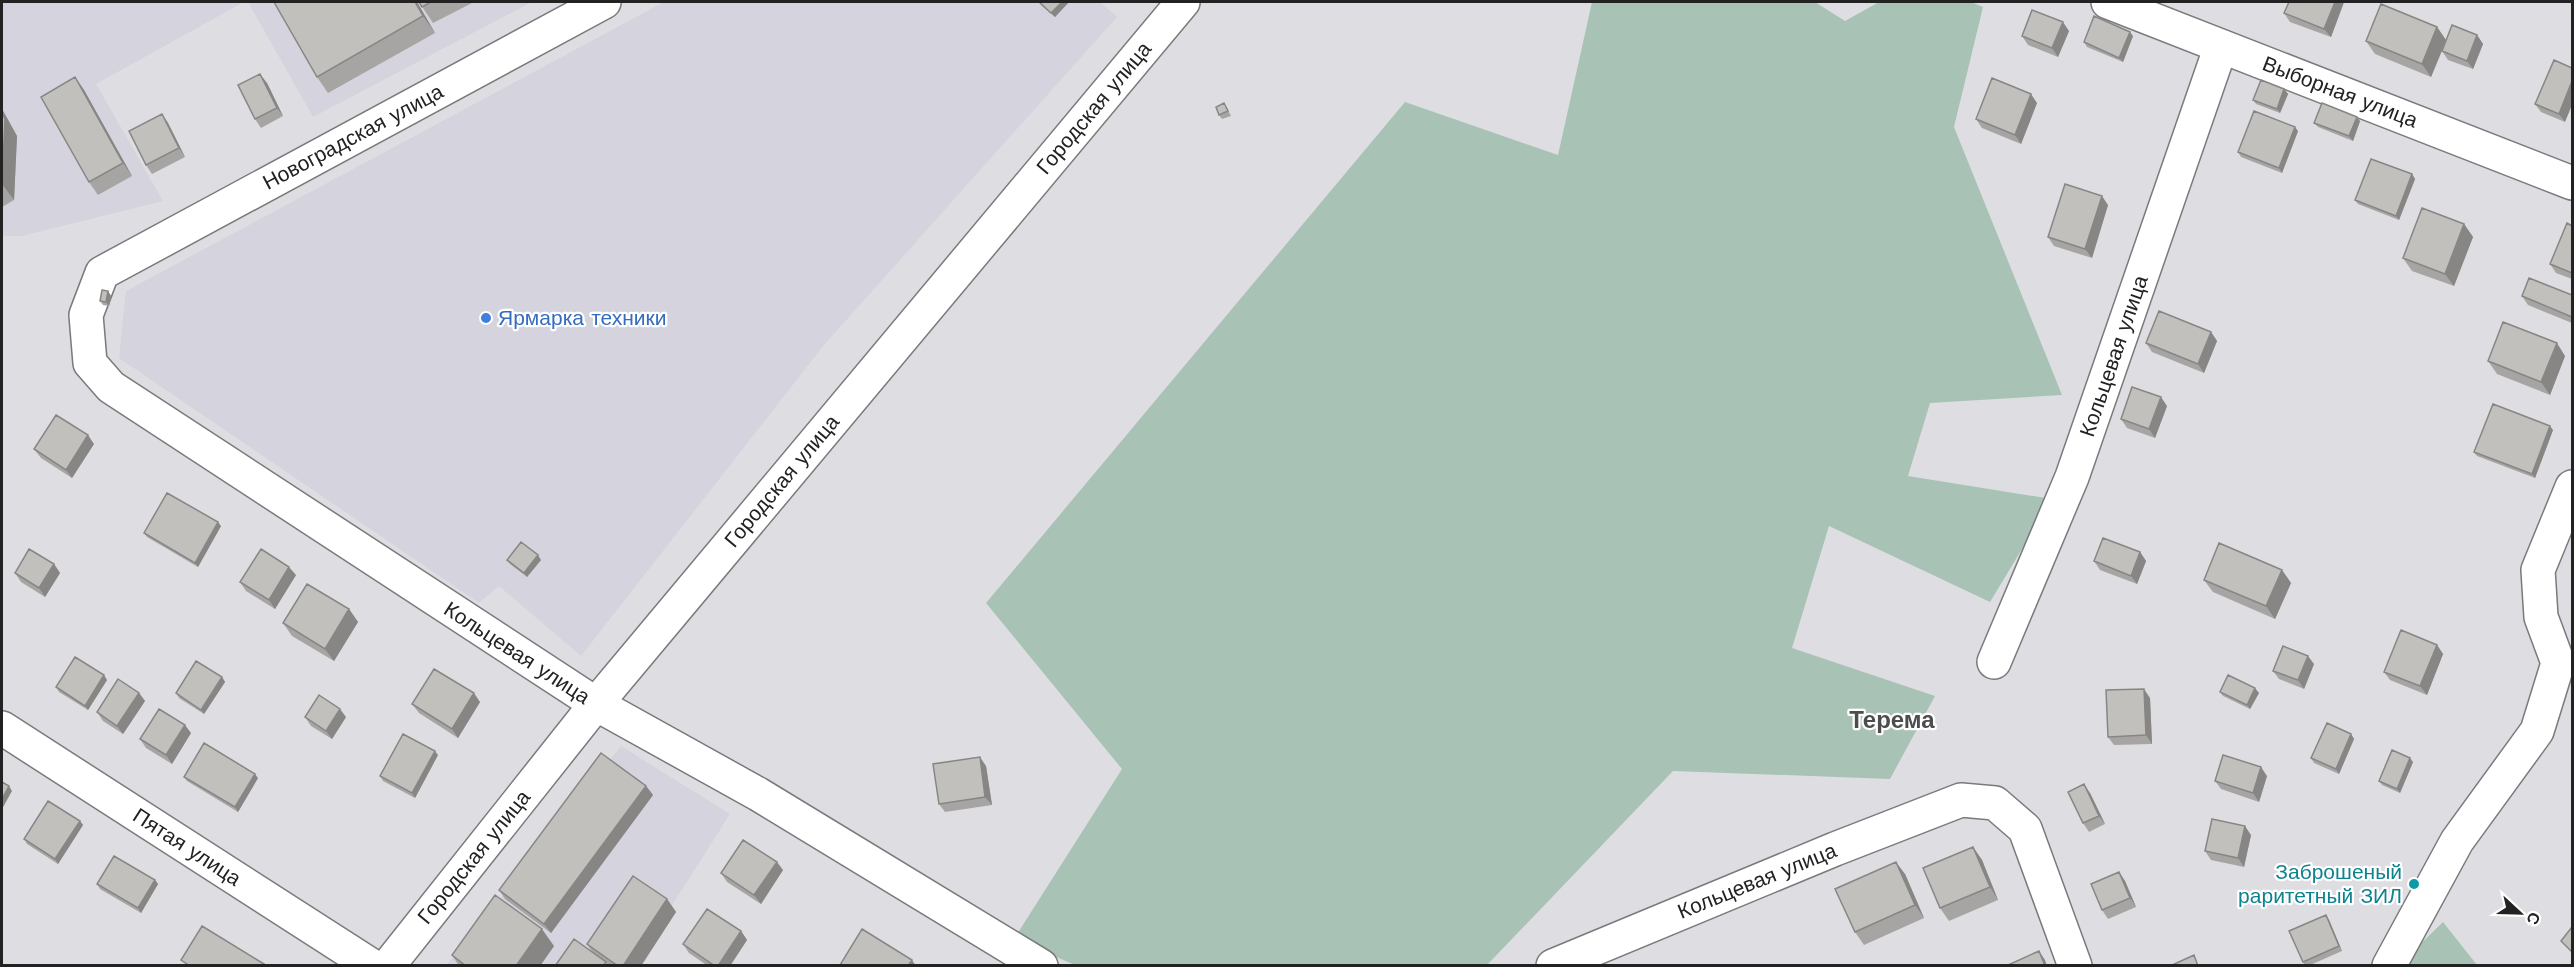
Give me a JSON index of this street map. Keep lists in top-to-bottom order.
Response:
{
  "streets": {
    "street": [
      "Выборная улица",
      "Городская улица",
      "Новоградская улица",
      "Кольцевая улица",
      "Пятая улица"
    ]
  },
  "crossings": [
    ["Выборная улица", "Кольцевая улица"],
    ["Городская улица", "Кольцевая улица"],
    ["Новоградская улица", "Кольцевая улица"]
  ],
  "districts": ["Терема"],
  "places": ["Ярмарка техники", "Заброшеный раритетный ЗИЛ"],
  "north": "right"
}
